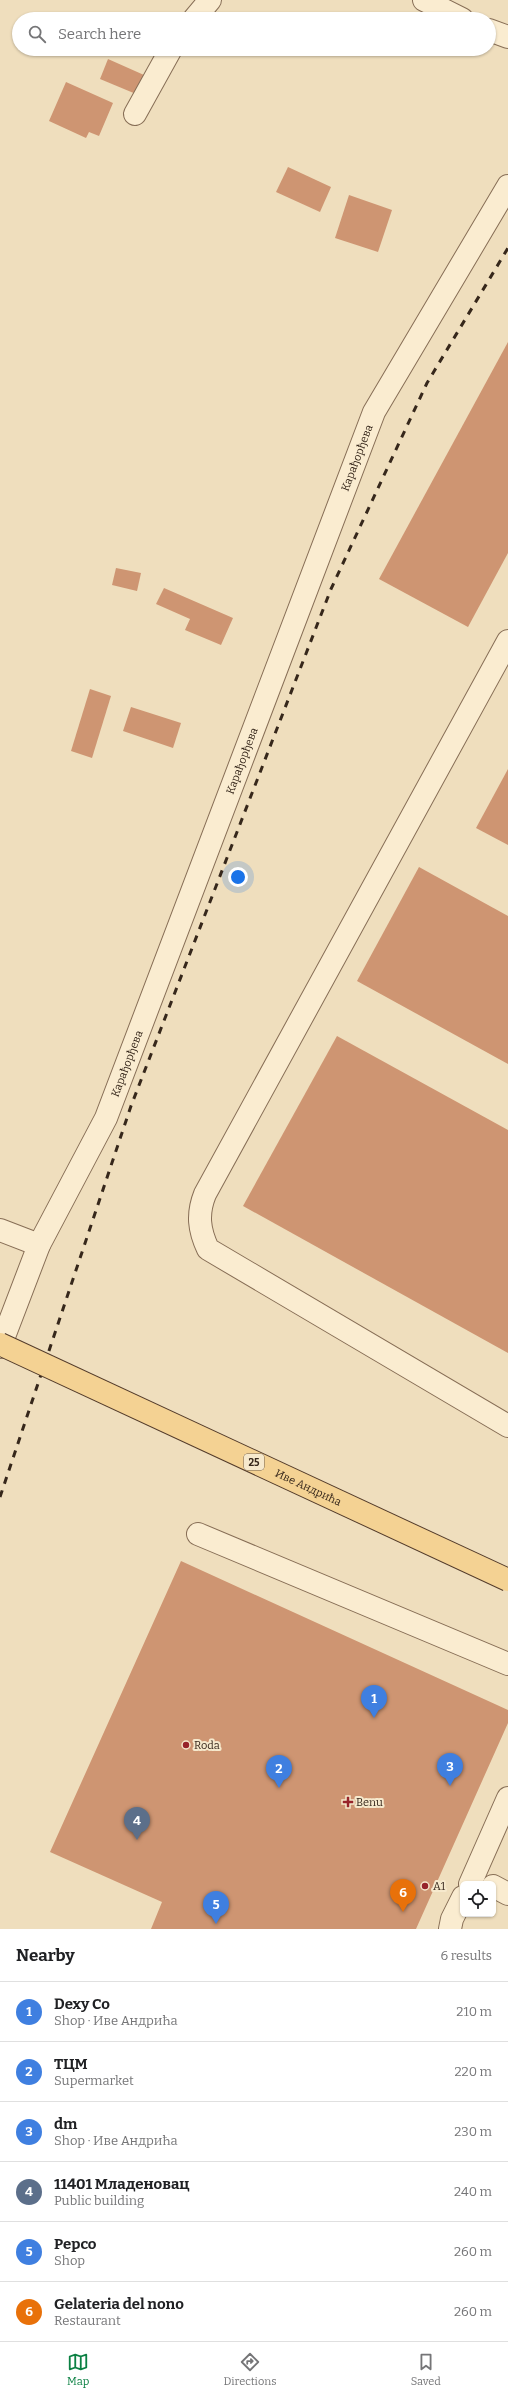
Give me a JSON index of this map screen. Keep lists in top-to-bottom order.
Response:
{
  "streets": {
    "main road": ["25", "Иве Андрића"],
    "street": ["Карађорђева"]
  },
  "crossings": [
    ["Карађорђева", "Иве Андрића"]
  ],
  "places": {
    "other": ["Roda", "A1"],
    "health": ["Benu"]
  },
  "page": {
    "search": "Search here",
    "pins": [
      "1",
      "3",
      "2",
      "4",
      "6",
      "5"
    ],
    "heading": ["Nearby", "6 results"],
    "list": [
      {
        "mark": "1",
        "name": "Dexy Co",
        "note": "Shop · Иве Андрића",
        "value": "210 m"
      },
      {
        "mark": "2",
        "name": "ТЦМ",
        "note": "Supermarket",
        "value": "220 m"
      },
      {
        "mark": "3",
        "name": "dm",
        "note": "Shop · Иве Андрића",
        "value": "230 m"
      },
      {
        "mark": "4",
        "name": "11401 Младеновац",
        "note": "Public building",
        "value": "240 m"
      },
      {
        "mark": "5",
        "name": "Pepco",
        "note": "Shop",
        "value": "260 m"
      },
      {
        "mark": "6",
        "name": "Gelateria del nono",
        "note": "Restaurant",
        "value": "260 m"
      }
    ],
    "nav": ["Map", "Directions", "Saved"]
  }
}
